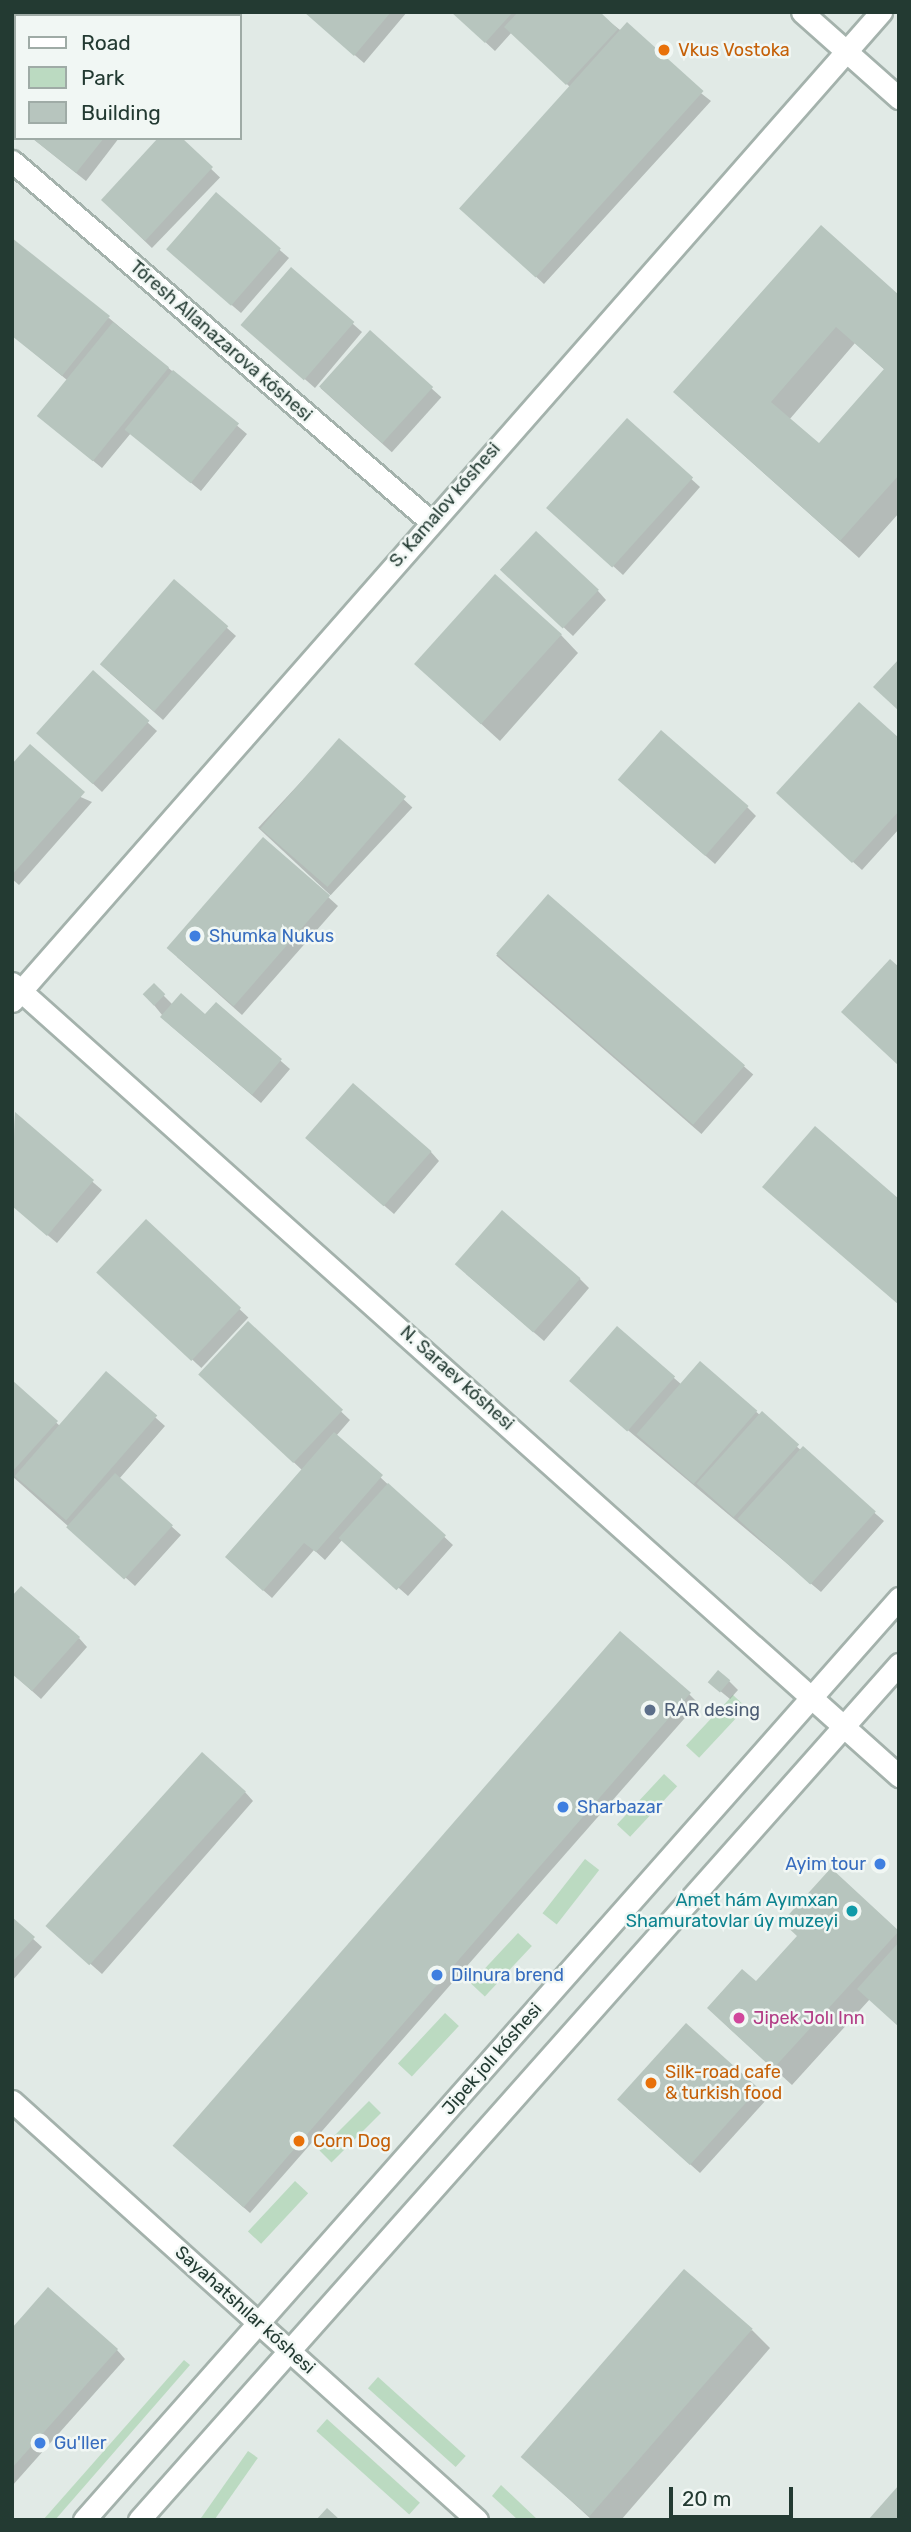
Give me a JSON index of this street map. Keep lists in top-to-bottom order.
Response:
{
  "streets": {
    "street": [
      "Tóresh Allanazarova kóshesi",
      "S. Kamalov kóshesi",
      "N. Saraev kóshesi",
      "Jipek jolı kóshesi",
      "Sayahatshılar kóshesi"
    ]
  },
  "crossings": [
    ["Tóresh Allanazarova kóshesi", "S. Kamalov kóshesi"],
    ["S. Kamalov kóshesi", "N. Saraev kóshesi"],
    ["N. Saraev kóshesi", "Jipek jolı kóshesi"],
    ["Jipek jolı kóshesi", "Sayahatshılar kóshesi"]
  ],
  "places": [
    "Vkus Vostoka",
    "Shumka Nukus",
    "RAR desing",
    "Sharbazar",
    "Ayim tour",
    "Amet hám Ayımxan Shamuratovlar úy muzeyi",
    "Dilnura brend",
    "Jipek Jolı Inn",
    "Silk-road cafe & turkish food",
    "Corn Dog",
    "Gu'ller"
  ],
  "legend": ["Road", "Park", "Building"],
  "scale_bar": "20 m"
}
